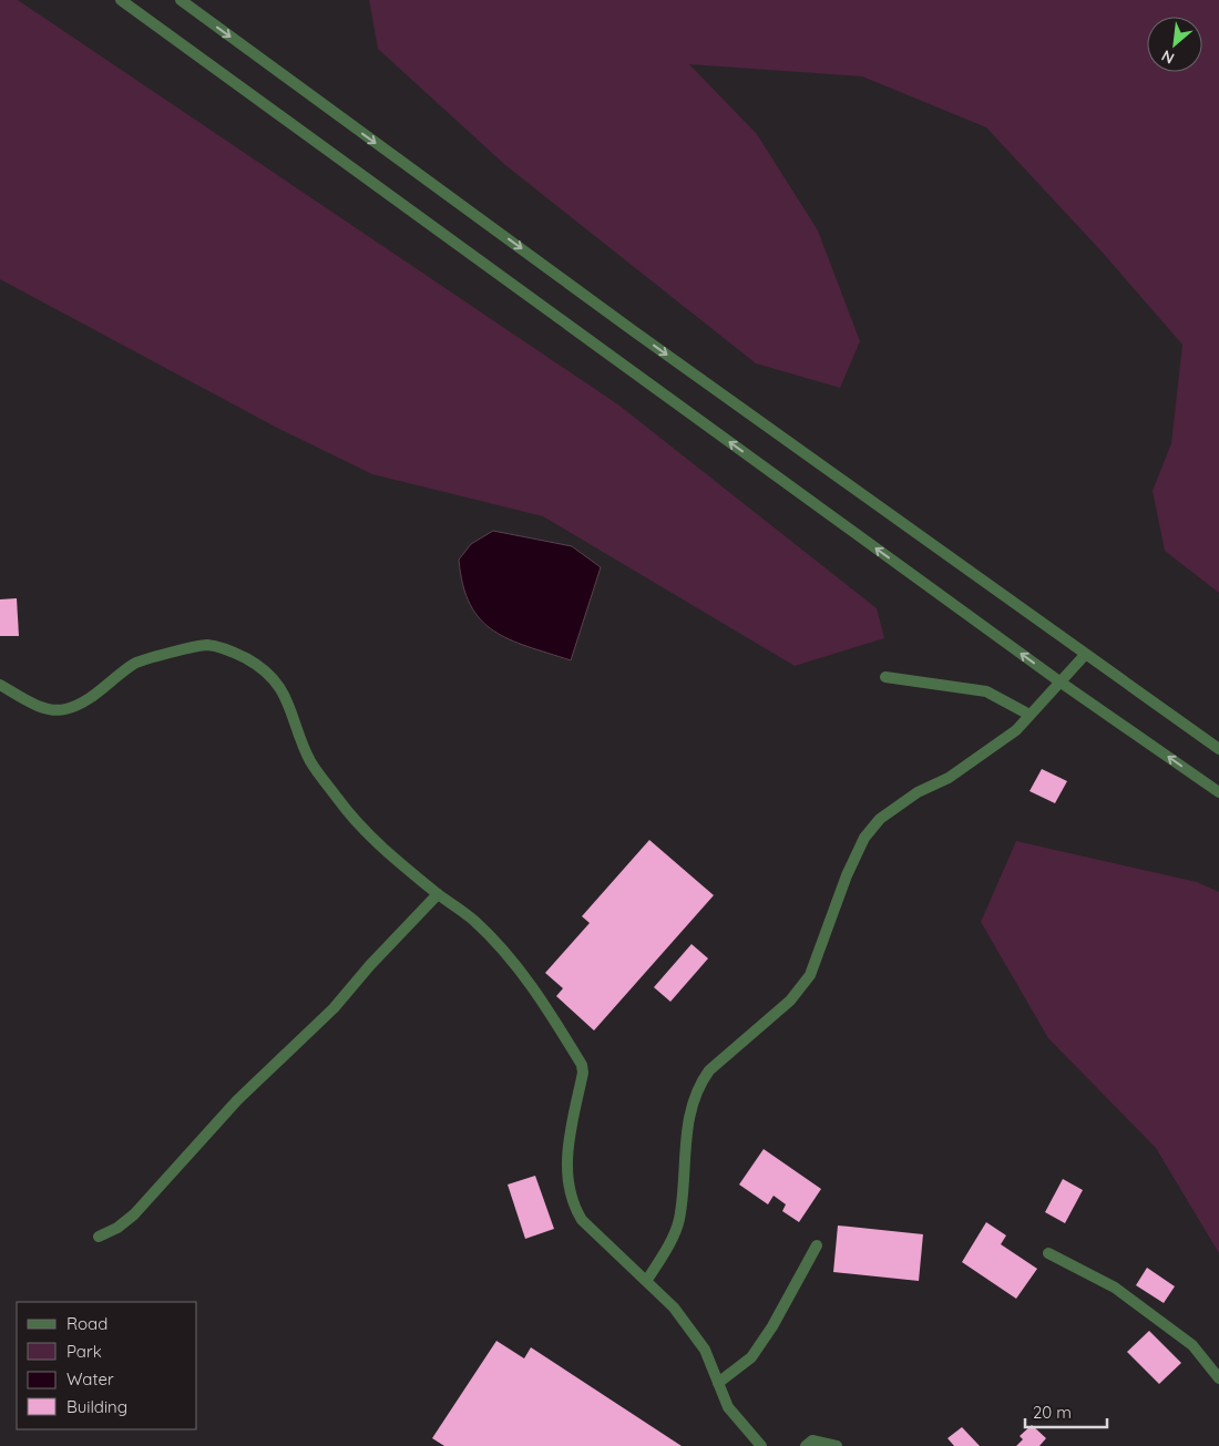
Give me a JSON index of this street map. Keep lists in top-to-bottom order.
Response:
{
  "legend": [
    "Road",
    "Park",
    "Water",
    "Building"
  ],
  "scale_bar": "20 m",
  "north": "bottom left"
}
